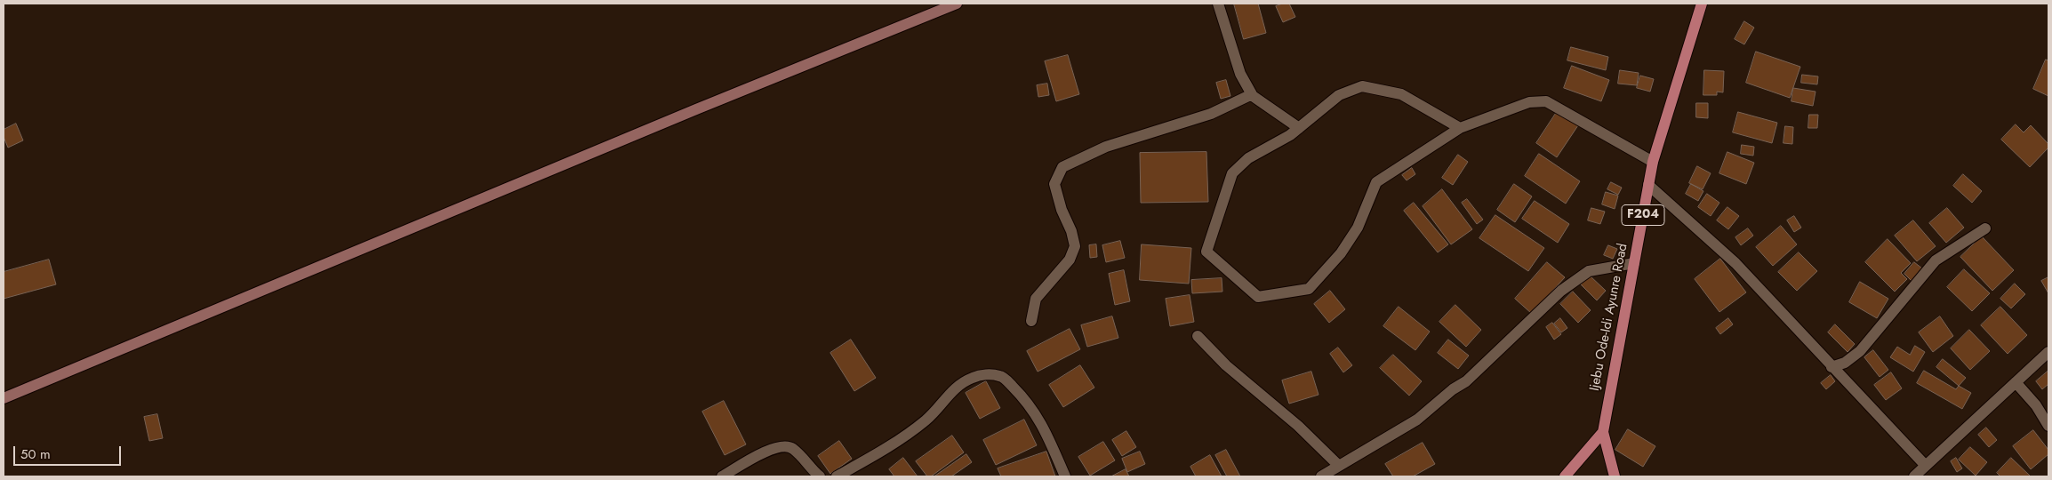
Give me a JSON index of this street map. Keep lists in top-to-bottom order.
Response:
{
  "streets": {
    "main road": ["F204", "Ijebu Ode-Idi Ayunre Road"]
  },
  "crossings": [
    ["F204", "Ijebu Ode-Idi Ayunre Road"]
  ],
  "scale_bar": "50 m"
}
